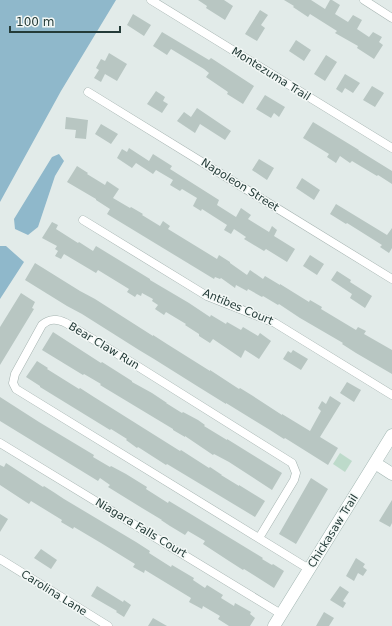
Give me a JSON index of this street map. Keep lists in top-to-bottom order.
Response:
{
  "streets": {
    "street": [
      "Montezuma Trail",
      "Napoleon Street",
      "Antibes Court",
      "Bear Claw Run",
      "Niagara Falls Court",
      "Chickasaw Trail",
      "Carolina Lane"
    ]
  },
  "crossings": [
    ["Bear Claw Run", "Chickasaw Trail"],
    ["Niagara Falls Court", "Chickasaw Trail"]
  ],
  "scale_bar": "100 m"
}
